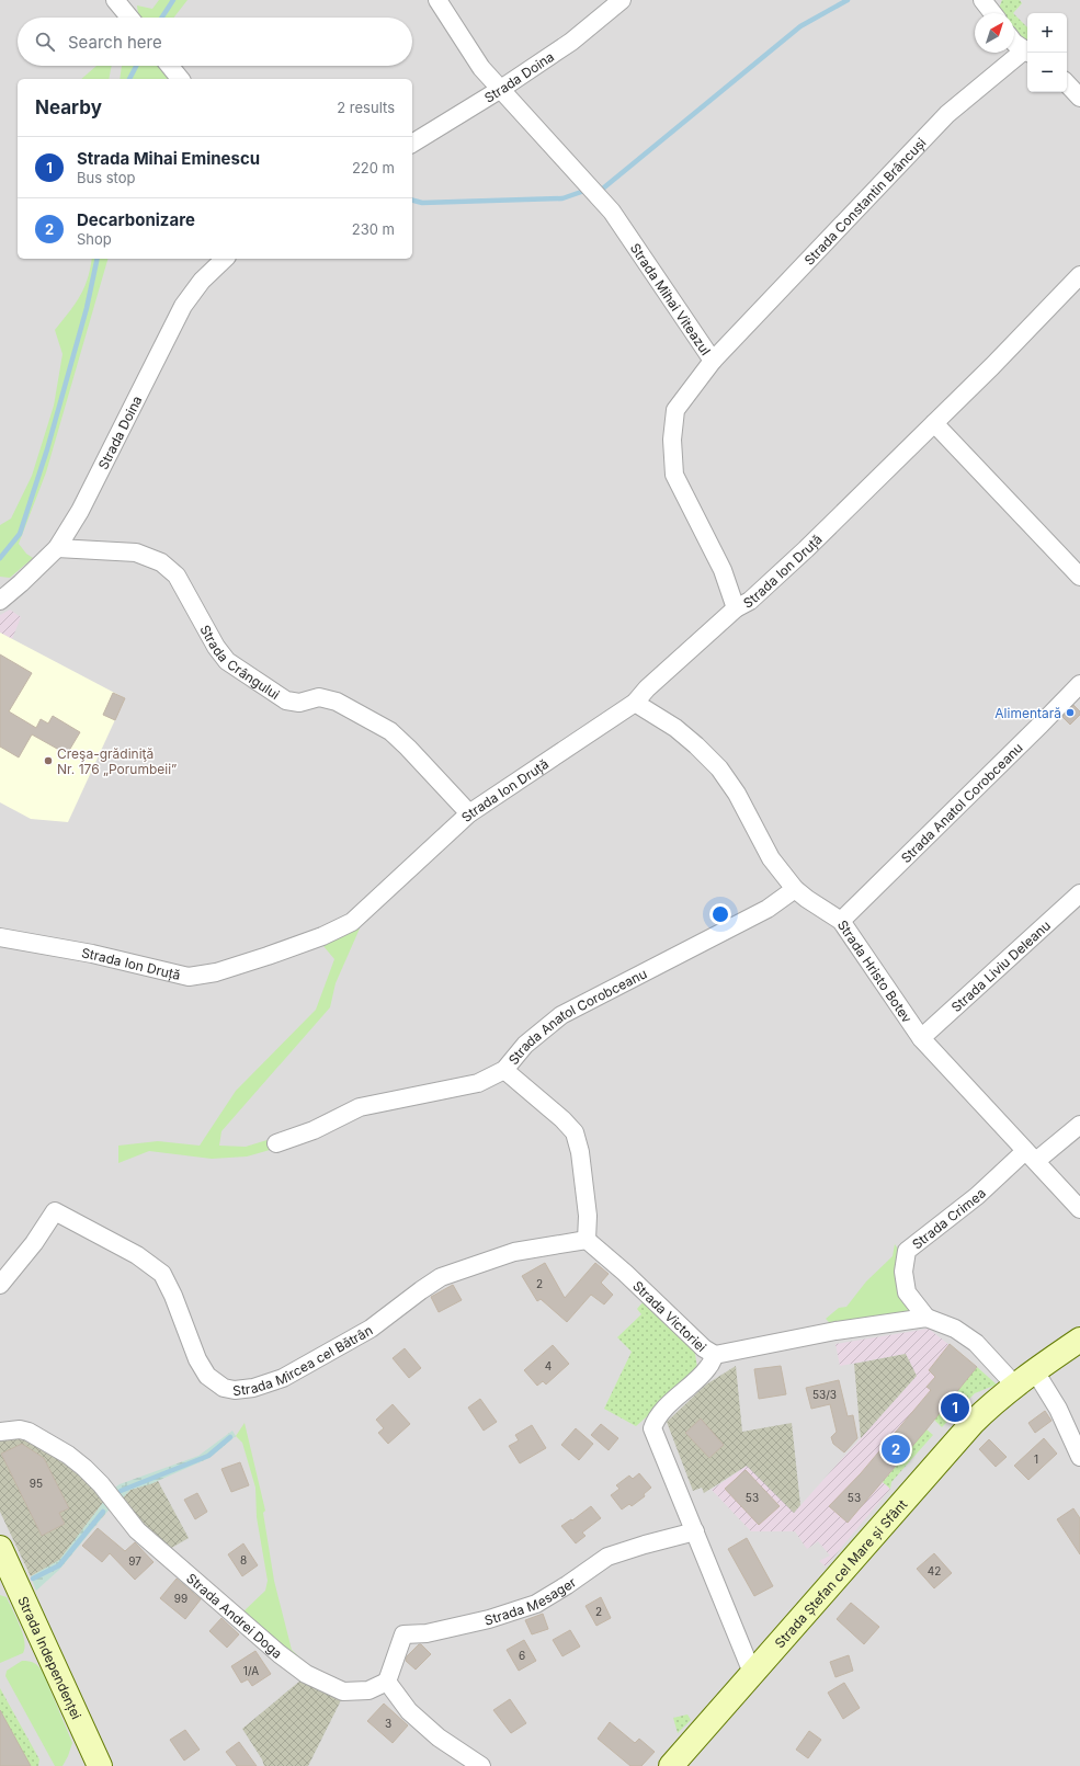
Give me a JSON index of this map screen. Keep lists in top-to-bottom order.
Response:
{
  "streets": {
    "main road": ["Strada Ștefan cel Mare și Sfânt", "Strada Independenței"],
    "street": [
      "Strada Doina",
      "Strada Constantin Brâncuși",
      "Strada Mihai Viteazul",
      "Strada Ion Druță",
      "Strada Crângului",
      "Strada Anatol Corobceanu",
      "Strada Liviu Deleanu",
      "Strada Hristo Botev",
      "Strada Crimea",
      "Strada Victoriei",
      "Strada Mircea cel Bătrân",
      "Strada Mesager",
      "Strada Andrei Doga"
    ]
  },
  "crossings": [
    ["Strada Doina", "Strada Mihai Viteazul"],
    ["Strada Doina", "Strada Crângului"],
    ["Strada Constantin Brâncuși", "Strada Mihai Viteazul"],
    ["Strada Mihai Viteazul", "Strada Ion Druță"],
    ["Strada Ion Druță", "Strada Crângului"],
    ["Strada Ion Druță", "Strada Hristo Botev"],
    ["Strada Anatol Corobceanu", "Strada Hristo Botev"],
    ["Strada Liviu Deleanu", "Strada Hristo Botev"],
    ["Strada Hristo Botev", "Strada Crimea"],
    ["Strada Victoriei", "Strada Mircea cel Bătrân"],
    ["Strada Victoriei", "Strada Ștefan cel Mare și Sfânt"],
    ["Strada Victoriei", "Strada Mesager"],
    ["Strada Mesager", "Strada Andrei Doga"]
  ],
  "places": ["Alimentară", "Creşa-grădiniţă Nr. 176 „Porumbeii”"],
  "house_numbers": [
    "2",
    "4",
    "53/3",
    "1",
    "95",
    "53",
    "53",
    "8",
    "97",
    "42",
    "99",
    "2",
    "6",
    "1/A",
    "3"
  ],
  "north": "top right",
  "page": {
    "map_buttons": ["+", "−"],
    "search": "Search here",
    "heading": ["Nearby", "2 results"],
    "list": [
      {
        "mark": "1",
        "name": "Strada Mihai Eminescu",
        "note": "Bus stop",
        "value": "220 m"
      },
      {
        "mark": "2",
        "name": "Decarbonizare",
        "note": "Shop",
        "value": "230 m"
      }
    ],
    "pins": ["1", "2"]
  }
}
